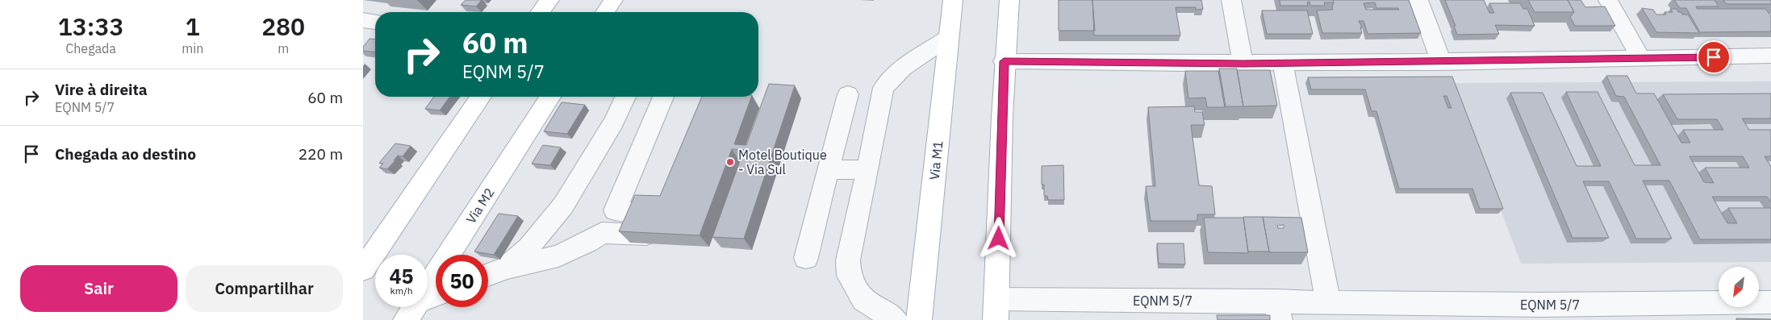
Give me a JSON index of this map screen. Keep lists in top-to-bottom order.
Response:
{
  "streets": {
    "main road": ["Via M1", "Via M2"],
    "street": ["EQNM 5/7"]
  },
  "places": ["Motel Boutique - Via Sul"],
  "north": "bottom left",
  "page": {
    "eta": [
      "13:33",
      "Chegada",
      "1",
      "min",
      "280",
      "m"
    ],
    "turn": ["60 m", "EQNM 5/7"],
    "list": [
      {
        "name": "Vire à direita",
        "note": "EQNM 5/7",
        "value": "60 m"
      },
      {
        "name": "Chegada ao destino",
        "value": "220 m"
      }
    ],
    "speed": "45 km/h",
    "limit": "50",
    "buttons": ["Sair", "Compartilhar"]
  }
}
